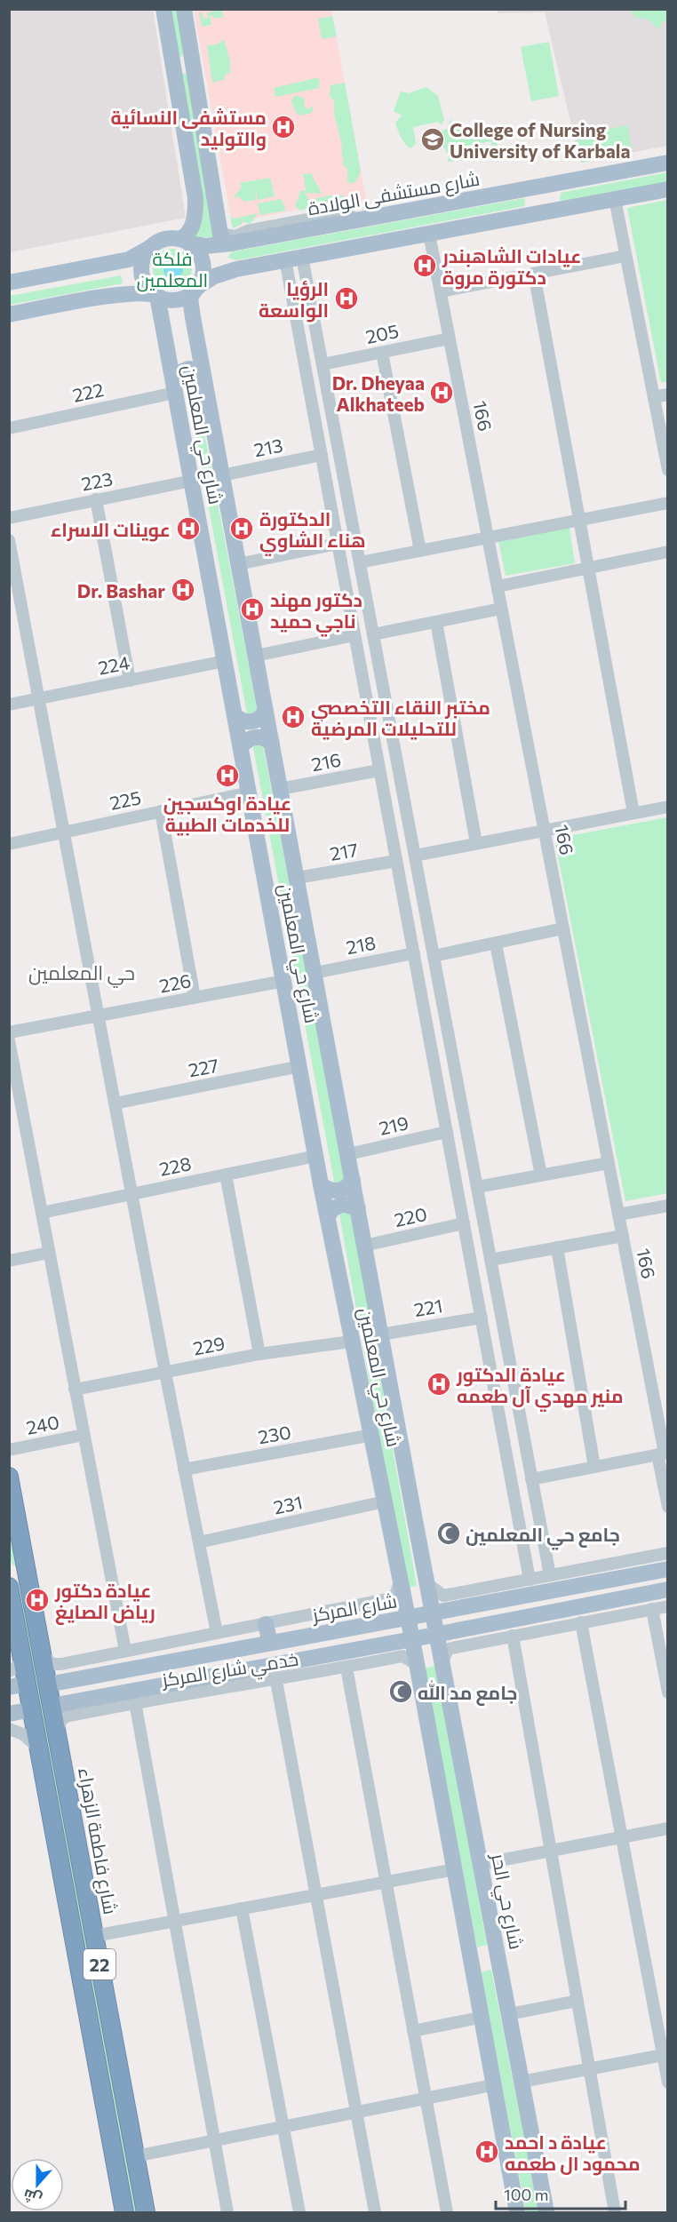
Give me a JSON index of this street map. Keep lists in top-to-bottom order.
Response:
{
  "streets": {
    "highway": ["شارع فاطمة الزهراء", "22"],
    "main road": [
      "شارع مستشفى الولادة",
      "شارع حي المعلمين",
      "شارع المركز",
      "شارع حي الحر"
    ],
    "street": [
      "205",
      "222",
      "166",
      "213",
      "223",
      "224",
      "216",
      "225",
      "217",
      "218",
      "226",
      "227",
      "219",
      "228",
      "220",
      "221",
      "229",
      "240",
      "230",
      "231",
      "خدمي شارع المركز"
    ]
  },
  "crossings": [
    ["شارع مستشفى الولادة", "شارع حي المعلمين"],
    ["205", "166"],
    ["222", "شارع حي المعلمين"],
    ["شارع حي المعلمين", "213"],
    ["شارع حي المعلمين", "223"],
    ["شارع حي المعلمين", "224"],
    ["شارع حي المعلمين", "216"],
    ["شارع حي المعلمين", "225"],
    ["شارع حي المعلمين", "217"],
    ["شارع حي المعلمين", "218"],
    ["شارع حي المعلمين", "226"],
    ["شارع حي المعلمين", "227"],
    ["شارع حي المعلمين", "219"],
    ["شارع حي المعلمين", "228"],
    ["شارع حي المعلمين", "220"],
    ["شارع حي المعلمين", "221"],
    ["شارع حي المعلمين", "229"],
    ["شارع حي المعلمين", "230"],
    ["شارع حي المعلمين", "231"],
    ["شارع حي المعلمين", "شارع المركز"],
    ["شارع حي المعلمين", "خدمي شارع المركز"],
    ["شارع حي المعلمين", "شارع حي الحر"],
    ["شارع المركز", "خدمي شارع المركز"],
    ["شارع المركز", "شارع فاطمة الزهراء"],
    ["شارع المركز", "شارع حي الحر"],
    ["خدمي شارع المركز", "شارع فاطمة الزهراء"]
  ],
  "districts": ["حي المعلمين"],
  "parks": ["فلكة المعلمين"],
  "places": {
    "hospital": [
      "مستشفى النسائية والتوليد",
      "عيادات الشاهبندر دكتورة مروة",
      "الرؤيا الواسعة",
      "Dr. Dheyaa Alkhateeb",
      "عوينات الاسراء",
      "الدكتورة هناء الشاوي",
      "Dr. Bashar",
      "دكتور مهند ناجي حميد",
      "مختبر النقاء التخصصي للتحليلات المرضية",
      "عيادة اوكسجين للخدمات الطبية",
      "عيادة الدكتور منير مهدي آل طعمه",
      "عيادة دكتور رياض الصايغ",
      "عيادة د احمد محمود ال طعمه"
    ],
    "school or university": ["College of Nursing University of Karbala"],
    "mosque": ["جامع حي المعلمين", "جامع مد الله"]
  },
  "scale_bar": "100 m",
  "north": "bottom"
}
